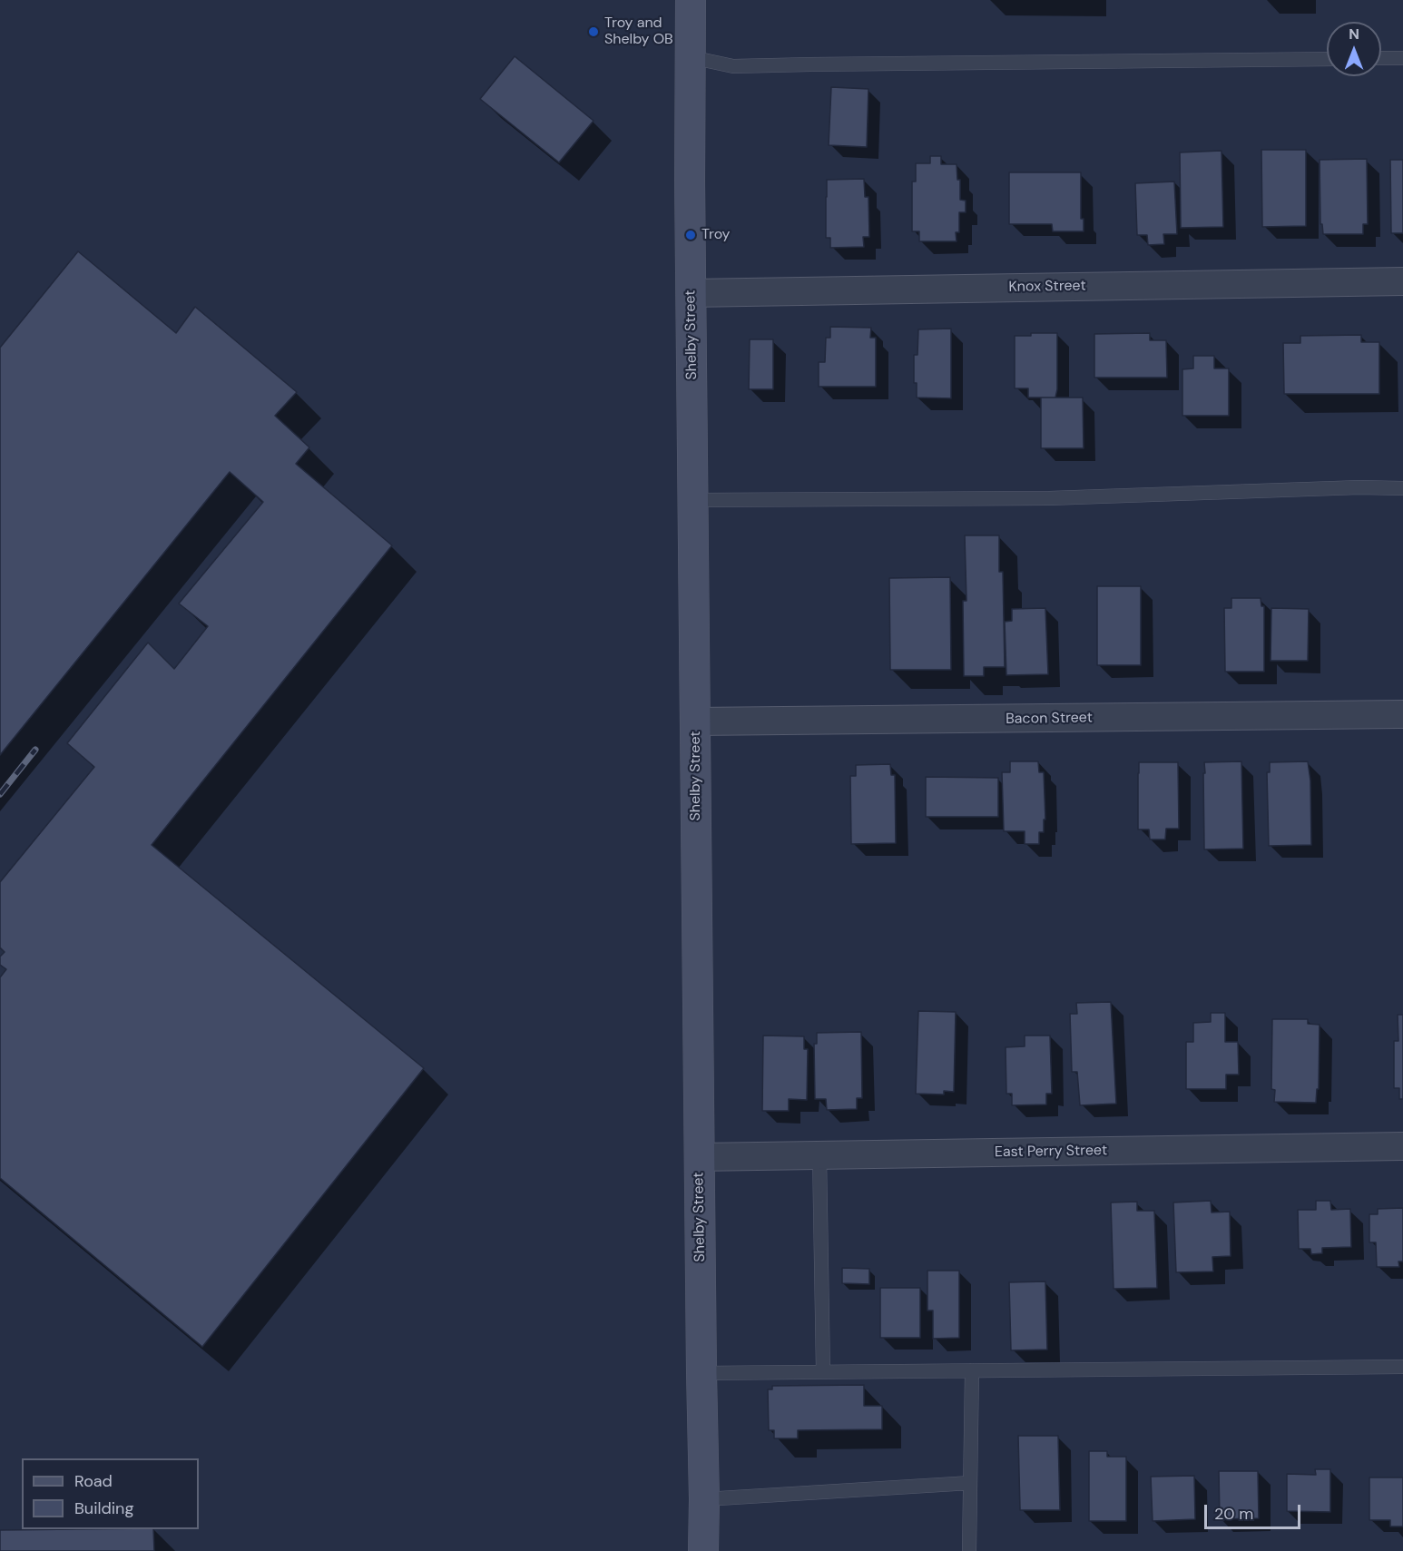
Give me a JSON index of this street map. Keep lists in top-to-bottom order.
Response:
{
  "streets": {
    "main road": ["Shelby Street"],
    "street": ["Knox Street", "Bacon Street", "East Perry Street"]
  },
  "crossings": [
    ["Knox Street", "Shelby Street"],
    ["Shelby Street", "Bacon Street"],
    ["Shelby Street", "East Perry Street"]
  ],
  "places": ["Troy and Shelby OB", "Troy"],
  "legend": ["Road", "Building"],
  "scale_bar": "20 m",
  "north": "top"
}
